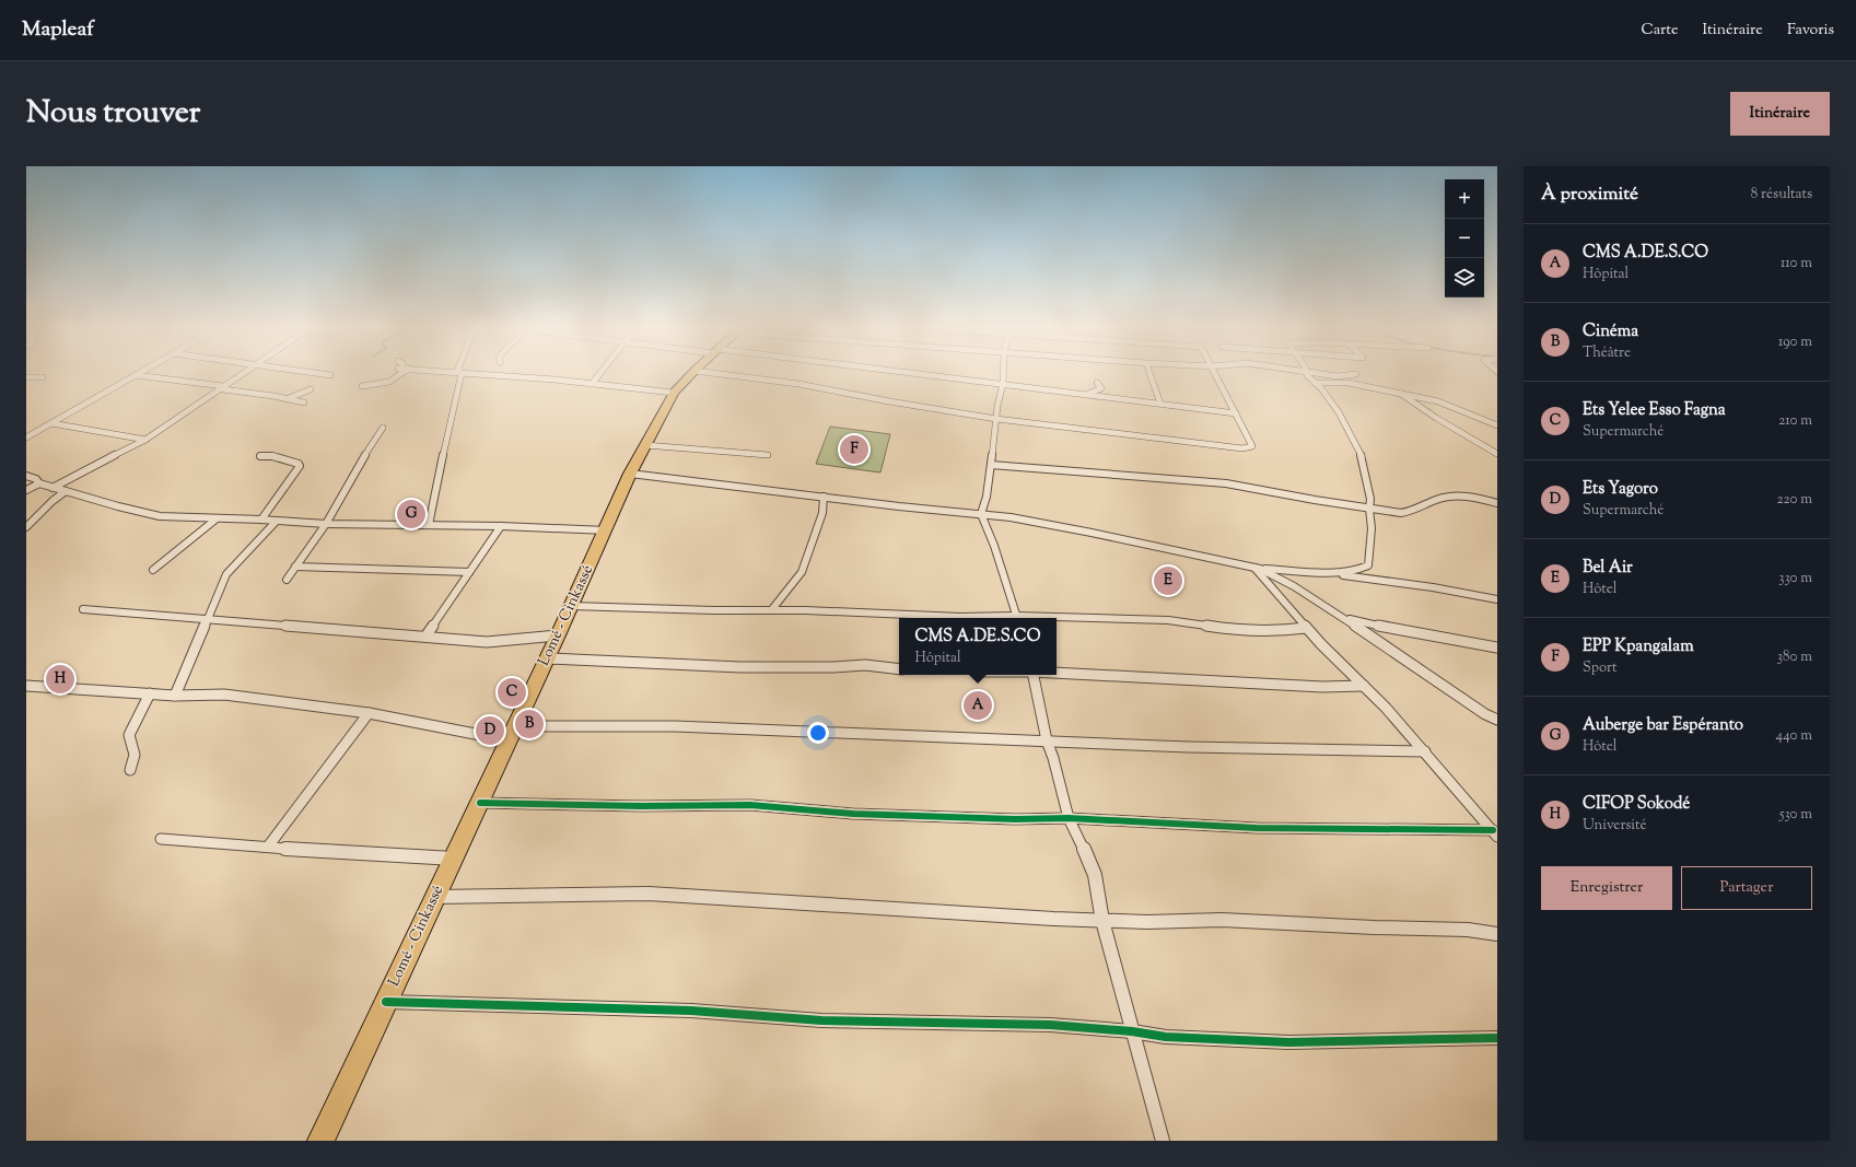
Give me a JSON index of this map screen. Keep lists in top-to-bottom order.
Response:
{
  "streets": {
    "highway": ["Lomé - Cinkassé"]
  },
  "page": {
    "header": "Mapleaf",
    "nav": ["Carte", "Itinéraire", "Favoris"],
    "title": "Nous trouver",
    "buttons": [
      "Itinéraire",
      ["Enregistrer", "Partager"]
    ],
    "heading": ["À proximité", "8 résultats"],
    "map_buttons": ["+", "−"],
    "list": [
      {
        "mark": "A",
        "name": "CMS A.DE.S.CO",
        "note": "Hôpital",
        "value": "110 m"
      },
      {
        "mark": "B",
        "name": "Cinéma",
        "note": "Théâtre",
        "value": "190 m"
      },
      {
        "mark": "C",
        "name": "Ets Yelee Esso Fagna",
        "note": "Supermarché",
        "value": "210 m"
      },
      {
        "mark": "D",
        "name": "Ets Yagoro",
        "note": "Supermarché",
        "value": "220 m"
      },
      {
        "mark": "E",
        "name": "Bel Air",
        "note": "Hôtel",
        "value": "330 m"
      },
      {
        "mark": "F",
        "name": "EPP Kpangalam",
        "note": "Sport",
        "value": "380 m"
      },
      {
        "mark": "G",
        "name": "Auberge bar Espéranto",
        "note": "Hôtel",
        "value": "440 m"
      },
      {
        "mark": "H",
        "name": "CIFOP Sokodé",
        "note": "Université",
        "value": "530 m"
      }
    ],
    "pins": [
      "F",
      "G",
      "E",
      "H",
      "C",
      "A",
      "B",
      "D"
    ],
    "popup": ["CMS A.DE.S.CO", "Hôpital"]
  }
}
